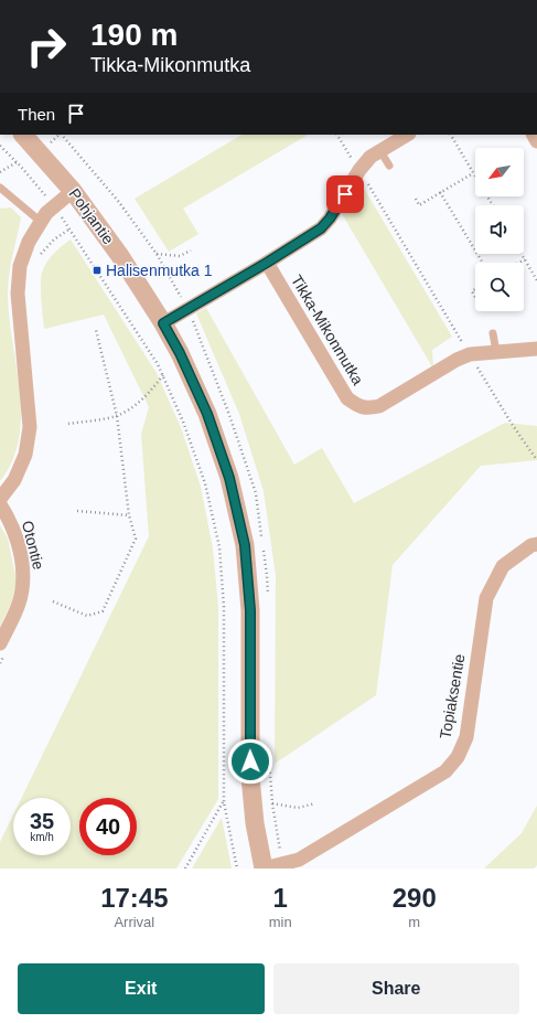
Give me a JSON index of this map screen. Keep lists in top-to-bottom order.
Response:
{
  "streets": {
    "street": [
      "Pohjantie",
      "Tikka-Mikonmutka",
      "Otontie",
      "Topiaksentie"
    ]
  },
  "crossings": [
    ["Pohjantie", "Topiaksentie"]
  ],
  "places": {
    "transit": ["Halisenmutka 1"]
  },
  "north": "bottom left",
  "page": {
    "turn": ["190 m", "Tikka-Mikonmutka"],
    "then": "Then",
    "speed": "35 km/h",
    "limit": "40",
    "eta": [
      "17:45",
      "Arrival",
      "1",
      "min",
      "290",
      "m"
    ],
    "buttons": ["Exit", "Share"]
  }
}
